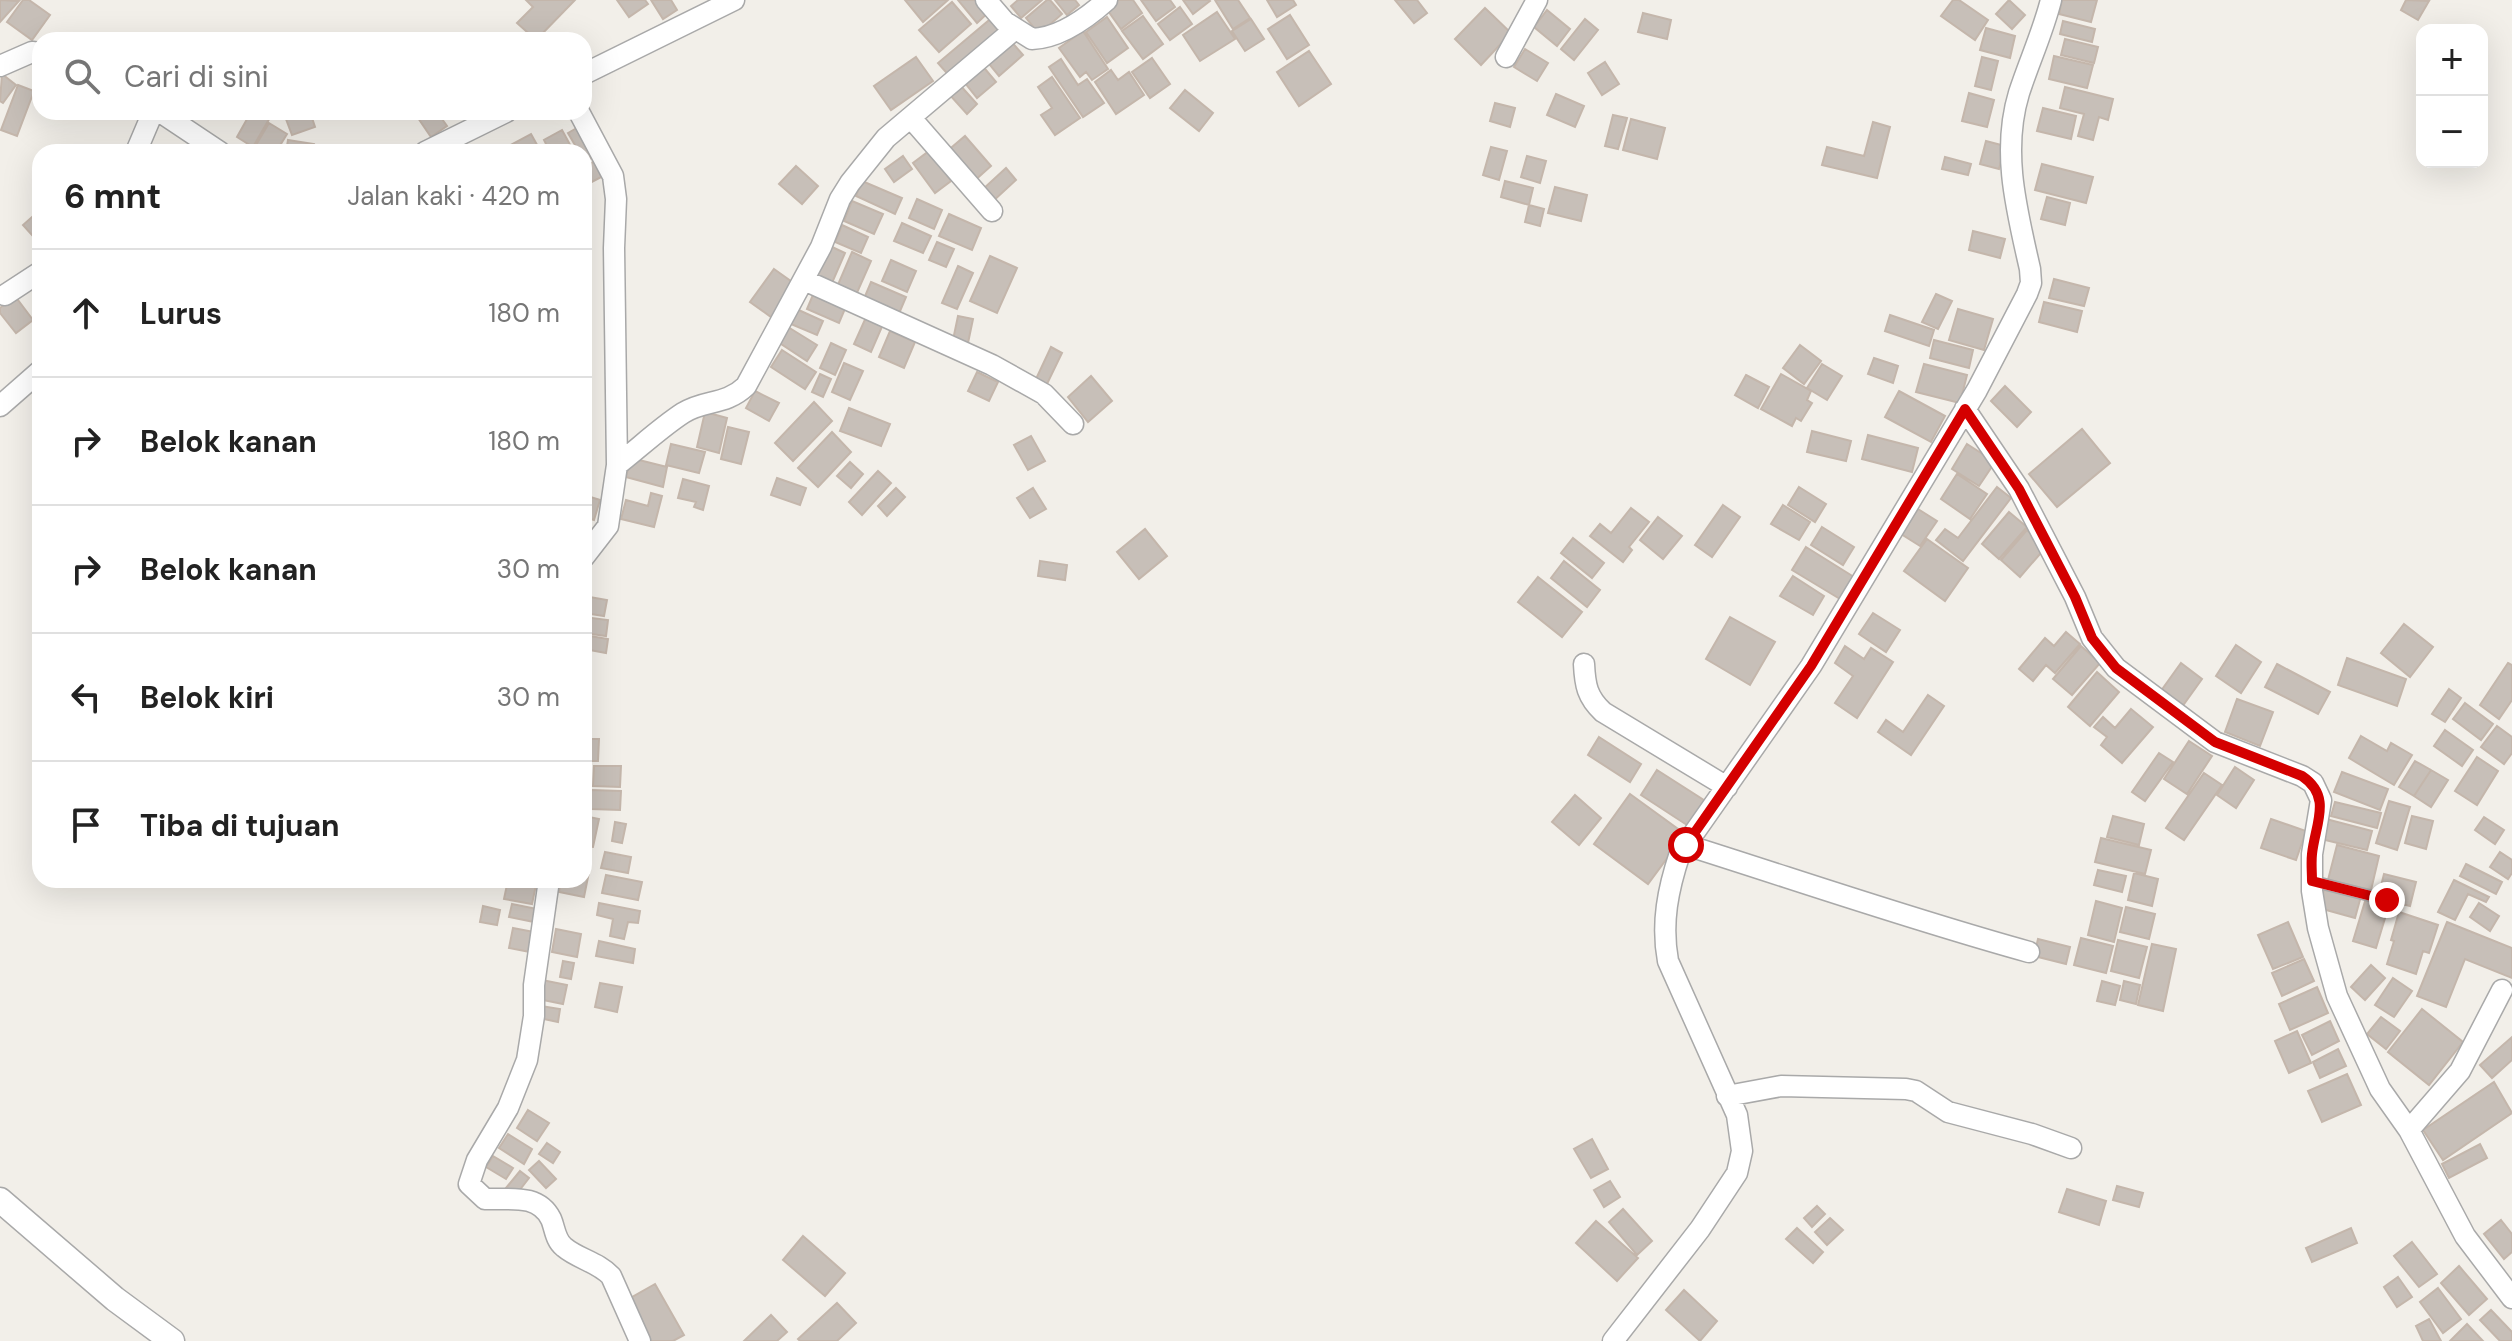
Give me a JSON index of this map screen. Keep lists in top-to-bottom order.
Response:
{
  "page": {
    "map_buttons": ["+", "−"],
    "search": "Cari di sini",
    "heading": ["6 mnt", "Jalan kaki · 420 m"],
    "list": [
      ["Lurus", "180 m"],
      ["Belok kanan", "180 m"],
      ["Belok kanan", "30 m"],
      ["Belok kiri", "30 m"],
      "Tiba di tujuan"
    ]
  }
}
